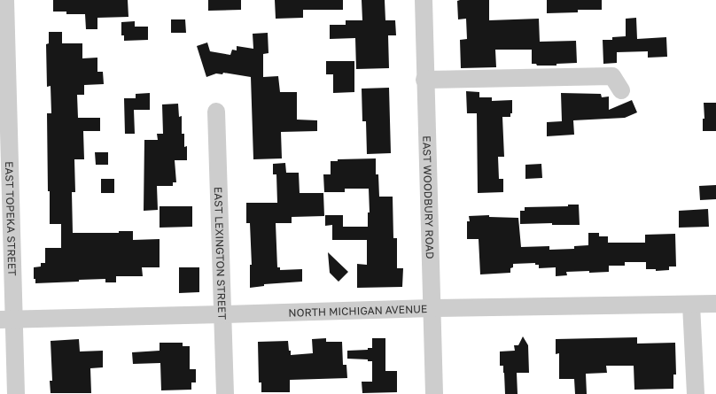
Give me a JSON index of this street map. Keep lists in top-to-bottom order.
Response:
{
  "streets": {
    "street": [
      "EAST WOODBURY ROAD",
      "EAST TOPEKA STREET",
      "EAST LEXINGTON STREET",
      "NORTH MICHIGAN AVENUE"
    ]
  },
  "crossings": [
    ["EAST WOODBURY ROAD", "NORTH MICHIGAN AVENUE"],
    ["EAST TOPEKA STREET", "NORTH MICHIGAN AVENUE"],
    ["EAST LEXINGTON STREET", "NORTH MICHIGAN AVENUE"]
  ]
}
